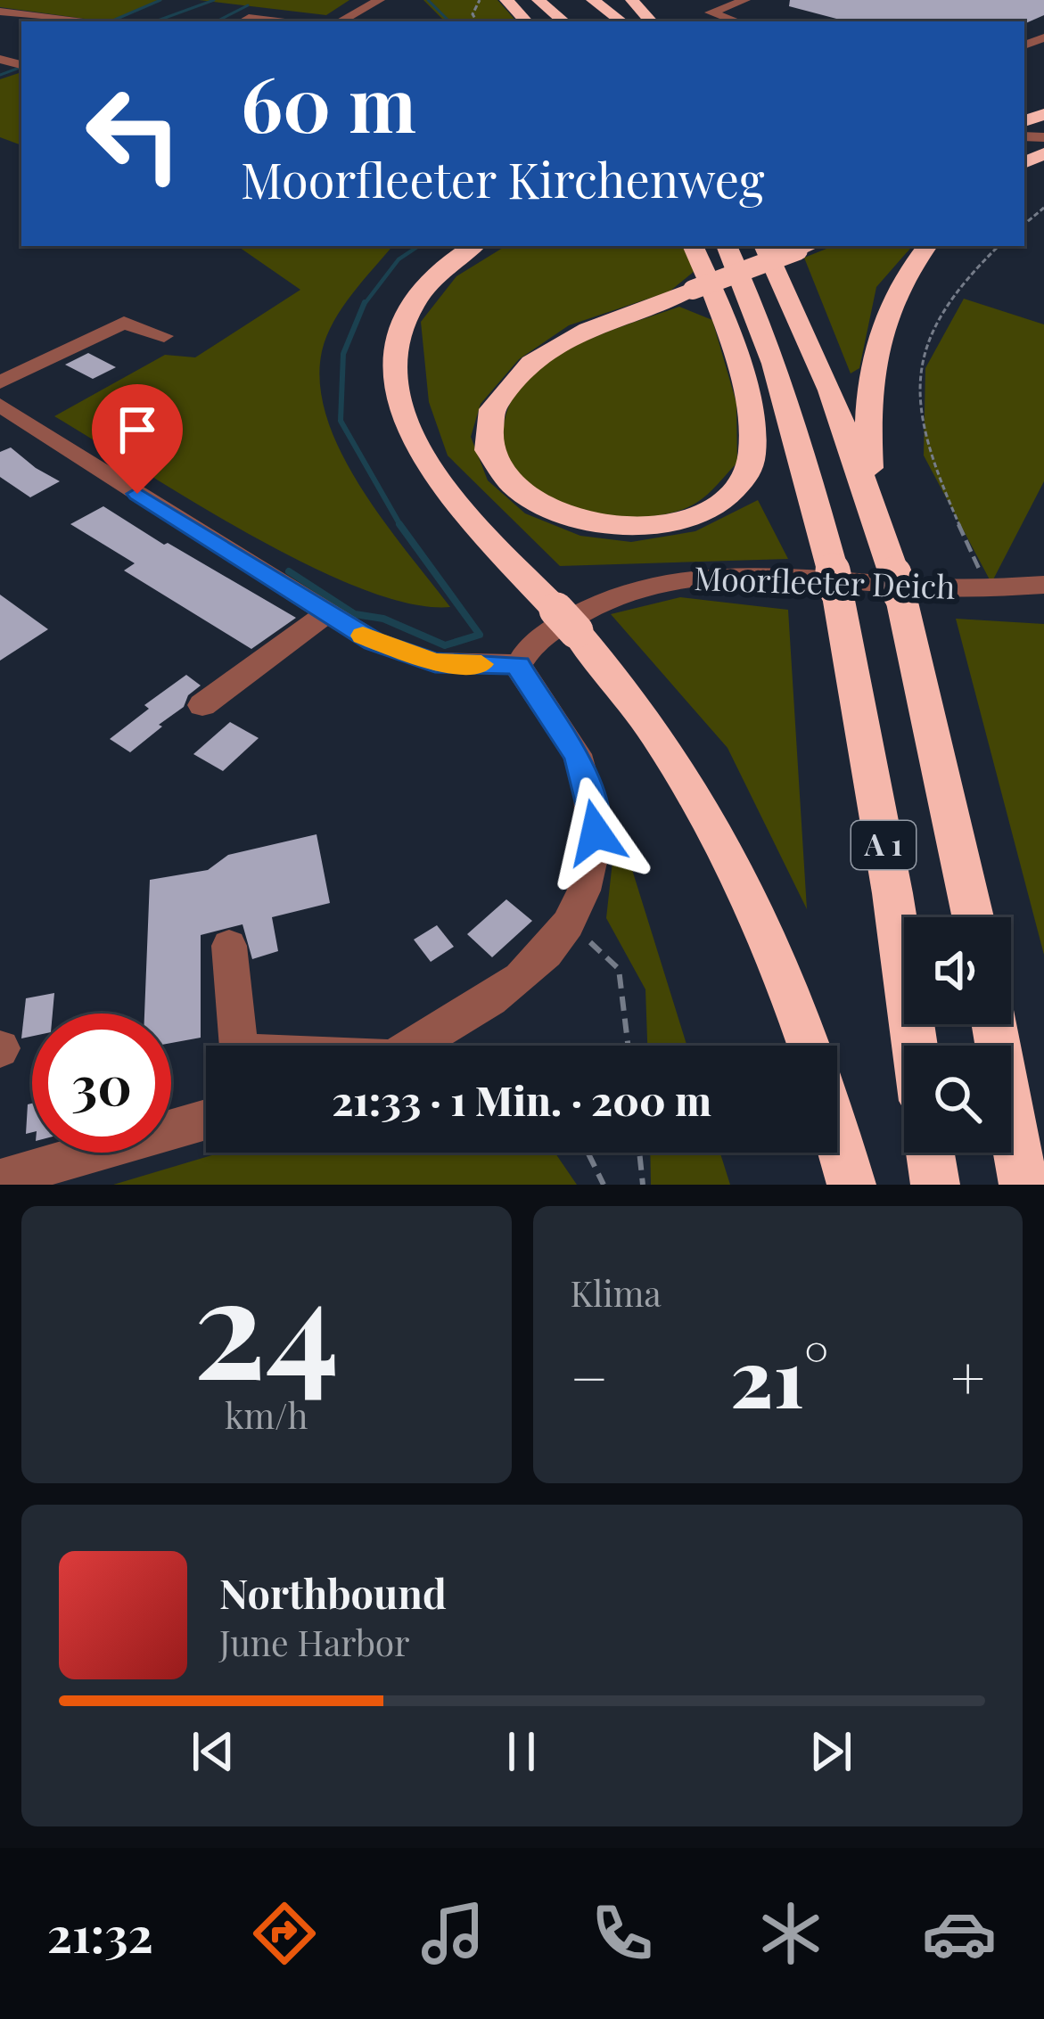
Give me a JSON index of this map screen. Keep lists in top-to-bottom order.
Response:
{
  "streets": {
    "highway": ["A 1"],
    "street": ["Moorfleeter Deich"]
  },
  "page": {
    "turn": ["60 m", "Moorfleeter Kirchenweg"],
    "limit": "30",
    "trip": "21:33 · 1 Min. · 200 m",
    "tile": [
      ["24", "km/h"],
      "Klima"
    ],
    "heat": ["−", "21°", "+"],
    "song": ["Northbound", "June Harbor"],
    "tabs": "21:32"
  }
}
